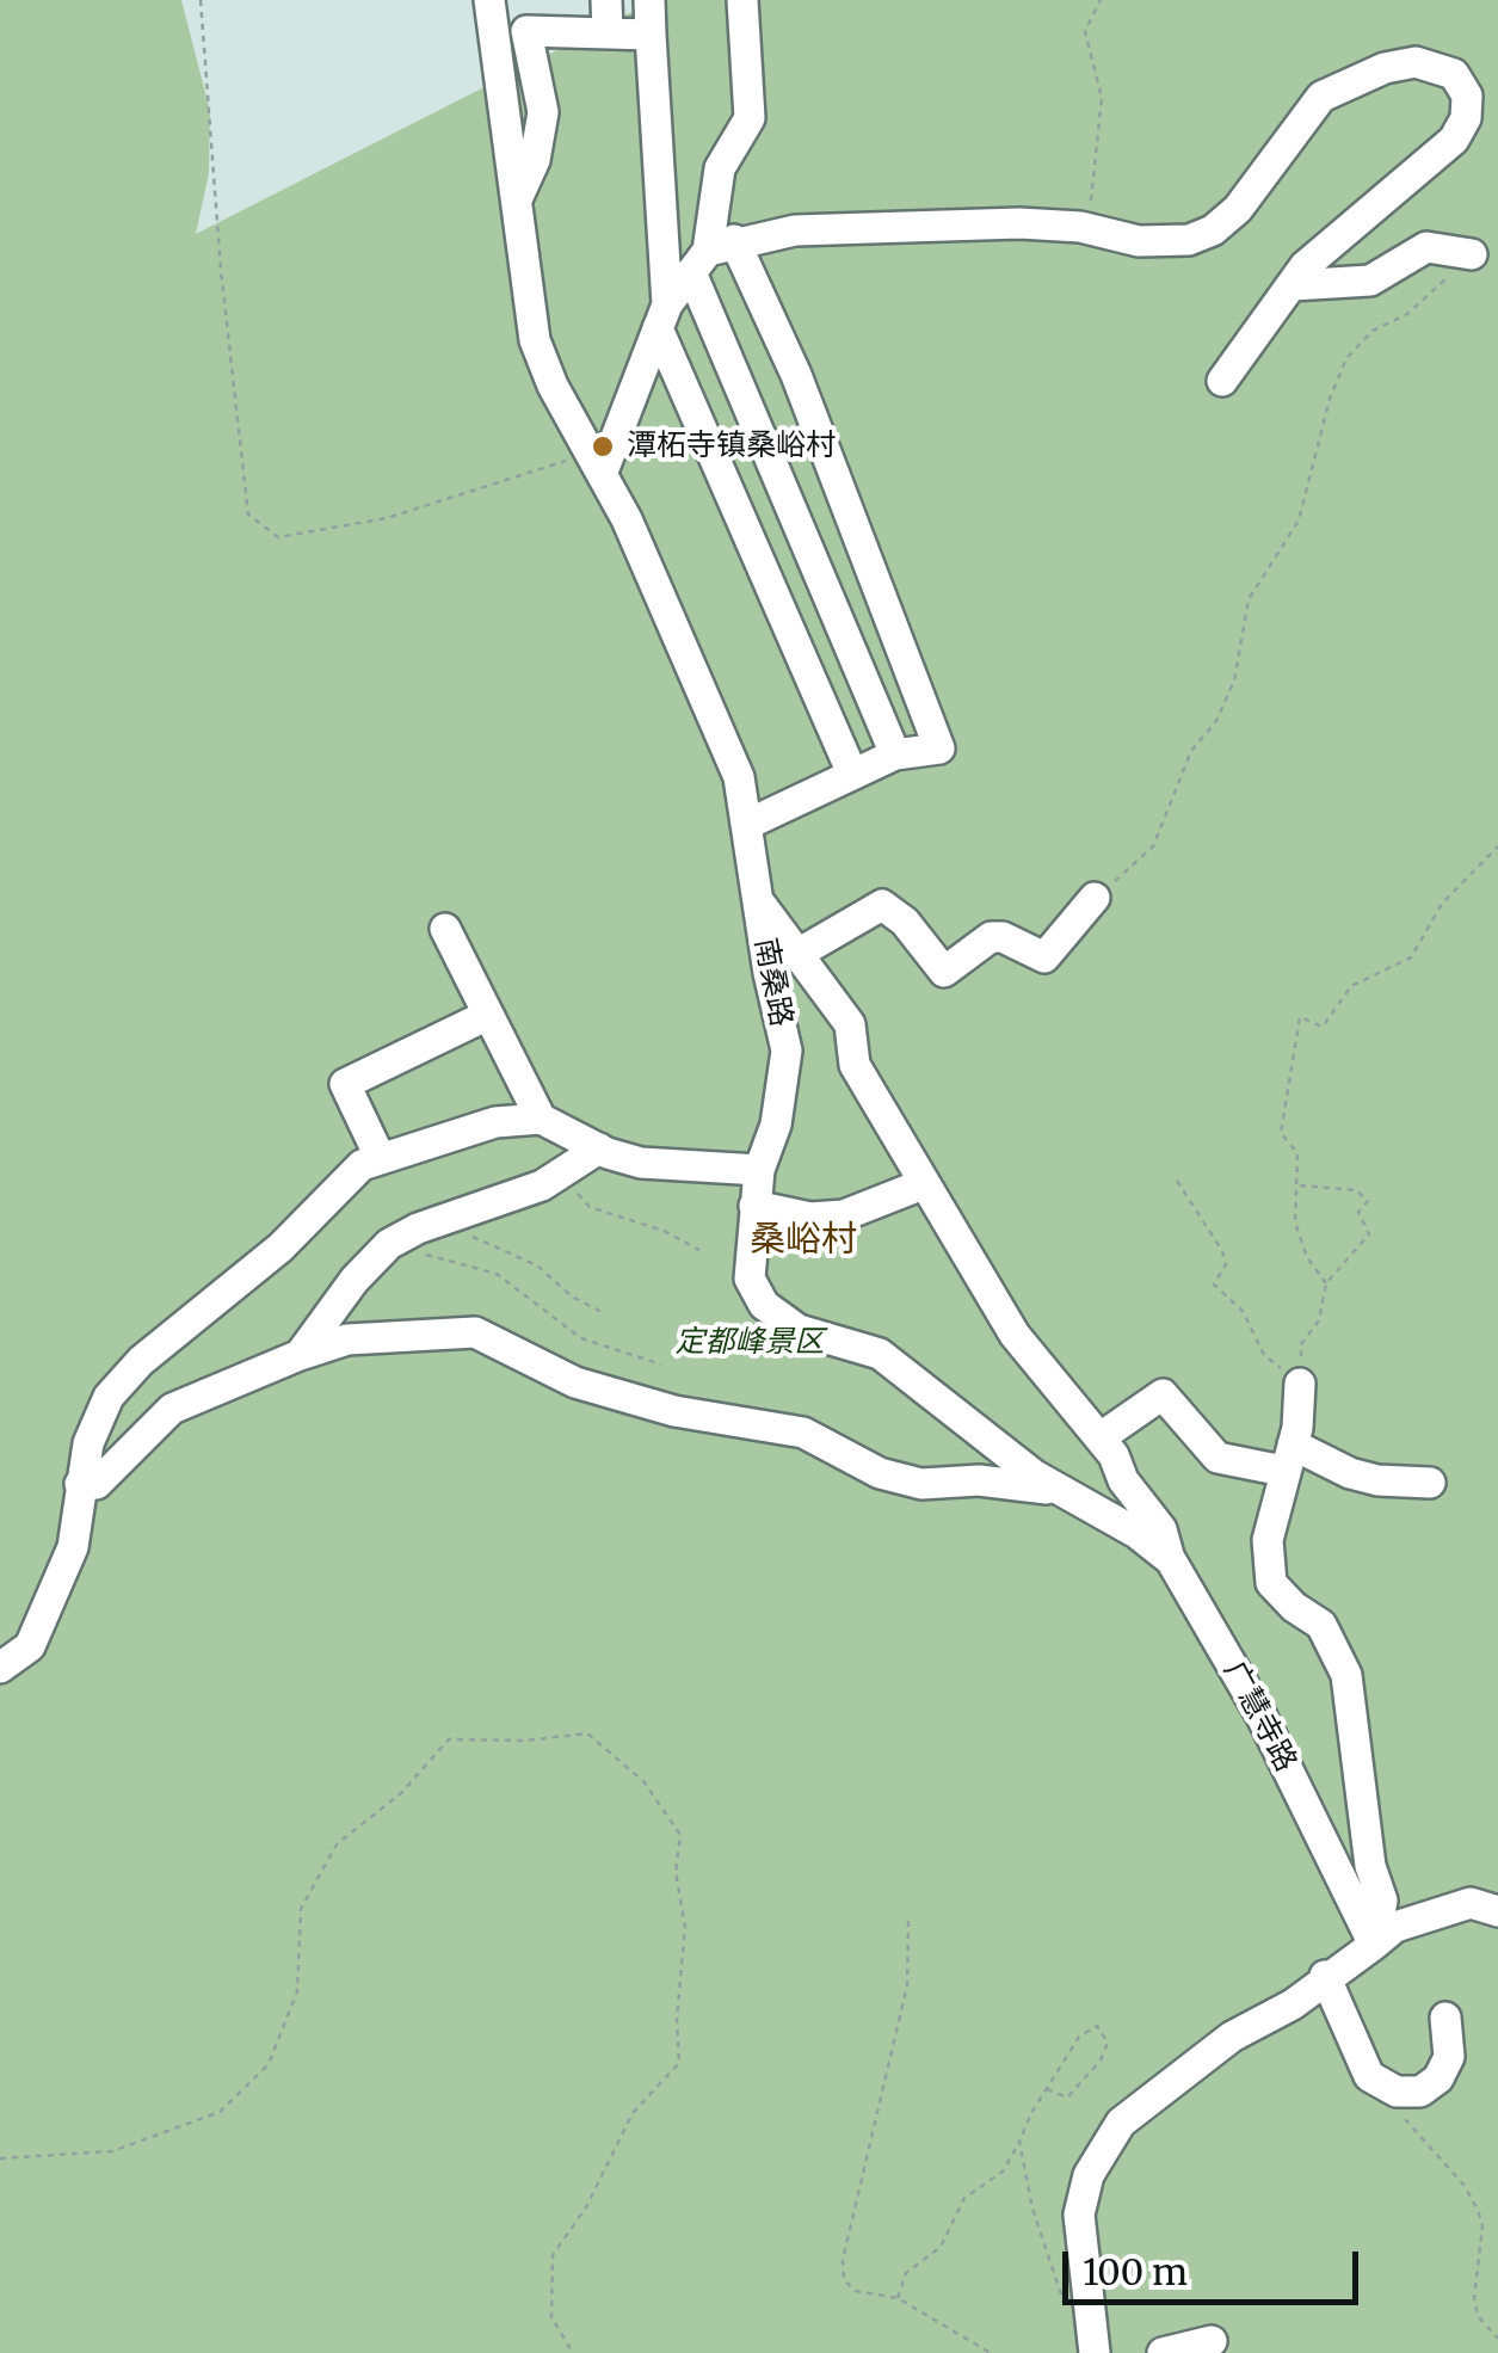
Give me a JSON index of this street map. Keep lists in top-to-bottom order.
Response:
{
  "streets": {
    "street": ["南桑路", "广慧寺路"]
  },
  "crossings": [
    ["南桑路", "广慧寺路"]
  ],
  "districts": ["桑峪村"],
  "parks": ["定都峰景区"],
  "places": ["潭柘寺镇桑峪村"],
  "scale_bar": "100 m"
}
